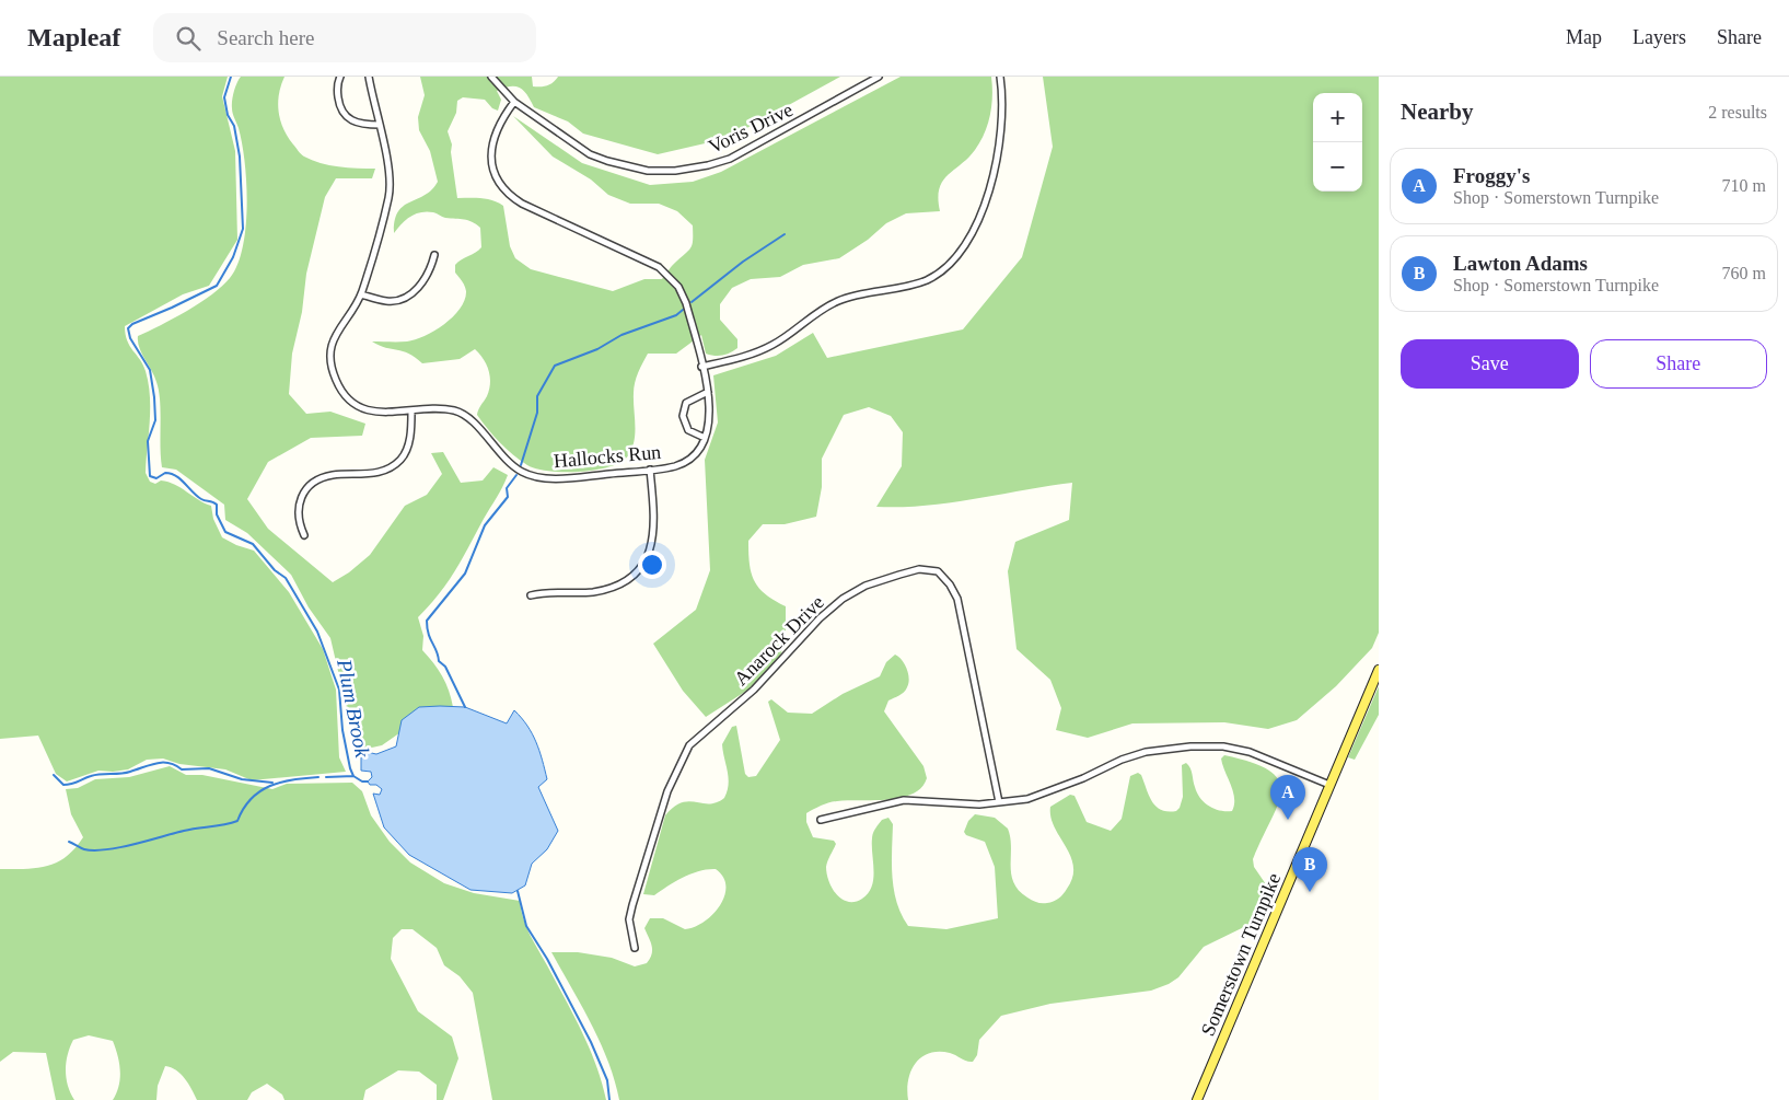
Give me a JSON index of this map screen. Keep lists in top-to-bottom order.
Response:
{
  "streets": {
    "main road": ["Somerstown Turnpike"],
    "street": ["Voris Drive", "Hallocks Run", "Anarock Drive"]
  },
  "crossings": [
    ["Voris Drive", "Hallocks Run"]
  ],
  "water": ["Plum Brook"],
  "page": {
    "header": "Mapleaf",
    "search": "Search here",
    "nav": ["Map", "Layers", "Share"],
    "heading": ["Nearby", "2 results"],
    "map_buttons": ["+", "−"],
    "list": [
      {
        "mark": "A",
        "name": "Froggy's",
        "note": "Shop · Somerstown Turnpike",
        "value": "710 m"
      },
      {
        "mark": "B",
        "name": "Lawton Adams",
        "note": "Shop · Somerstown Turnpike",
        "value": "760 m"
      }
    ],
    "buttons": ["Save", "Share"],
    "pins": ["A", "B"]
  }
}
